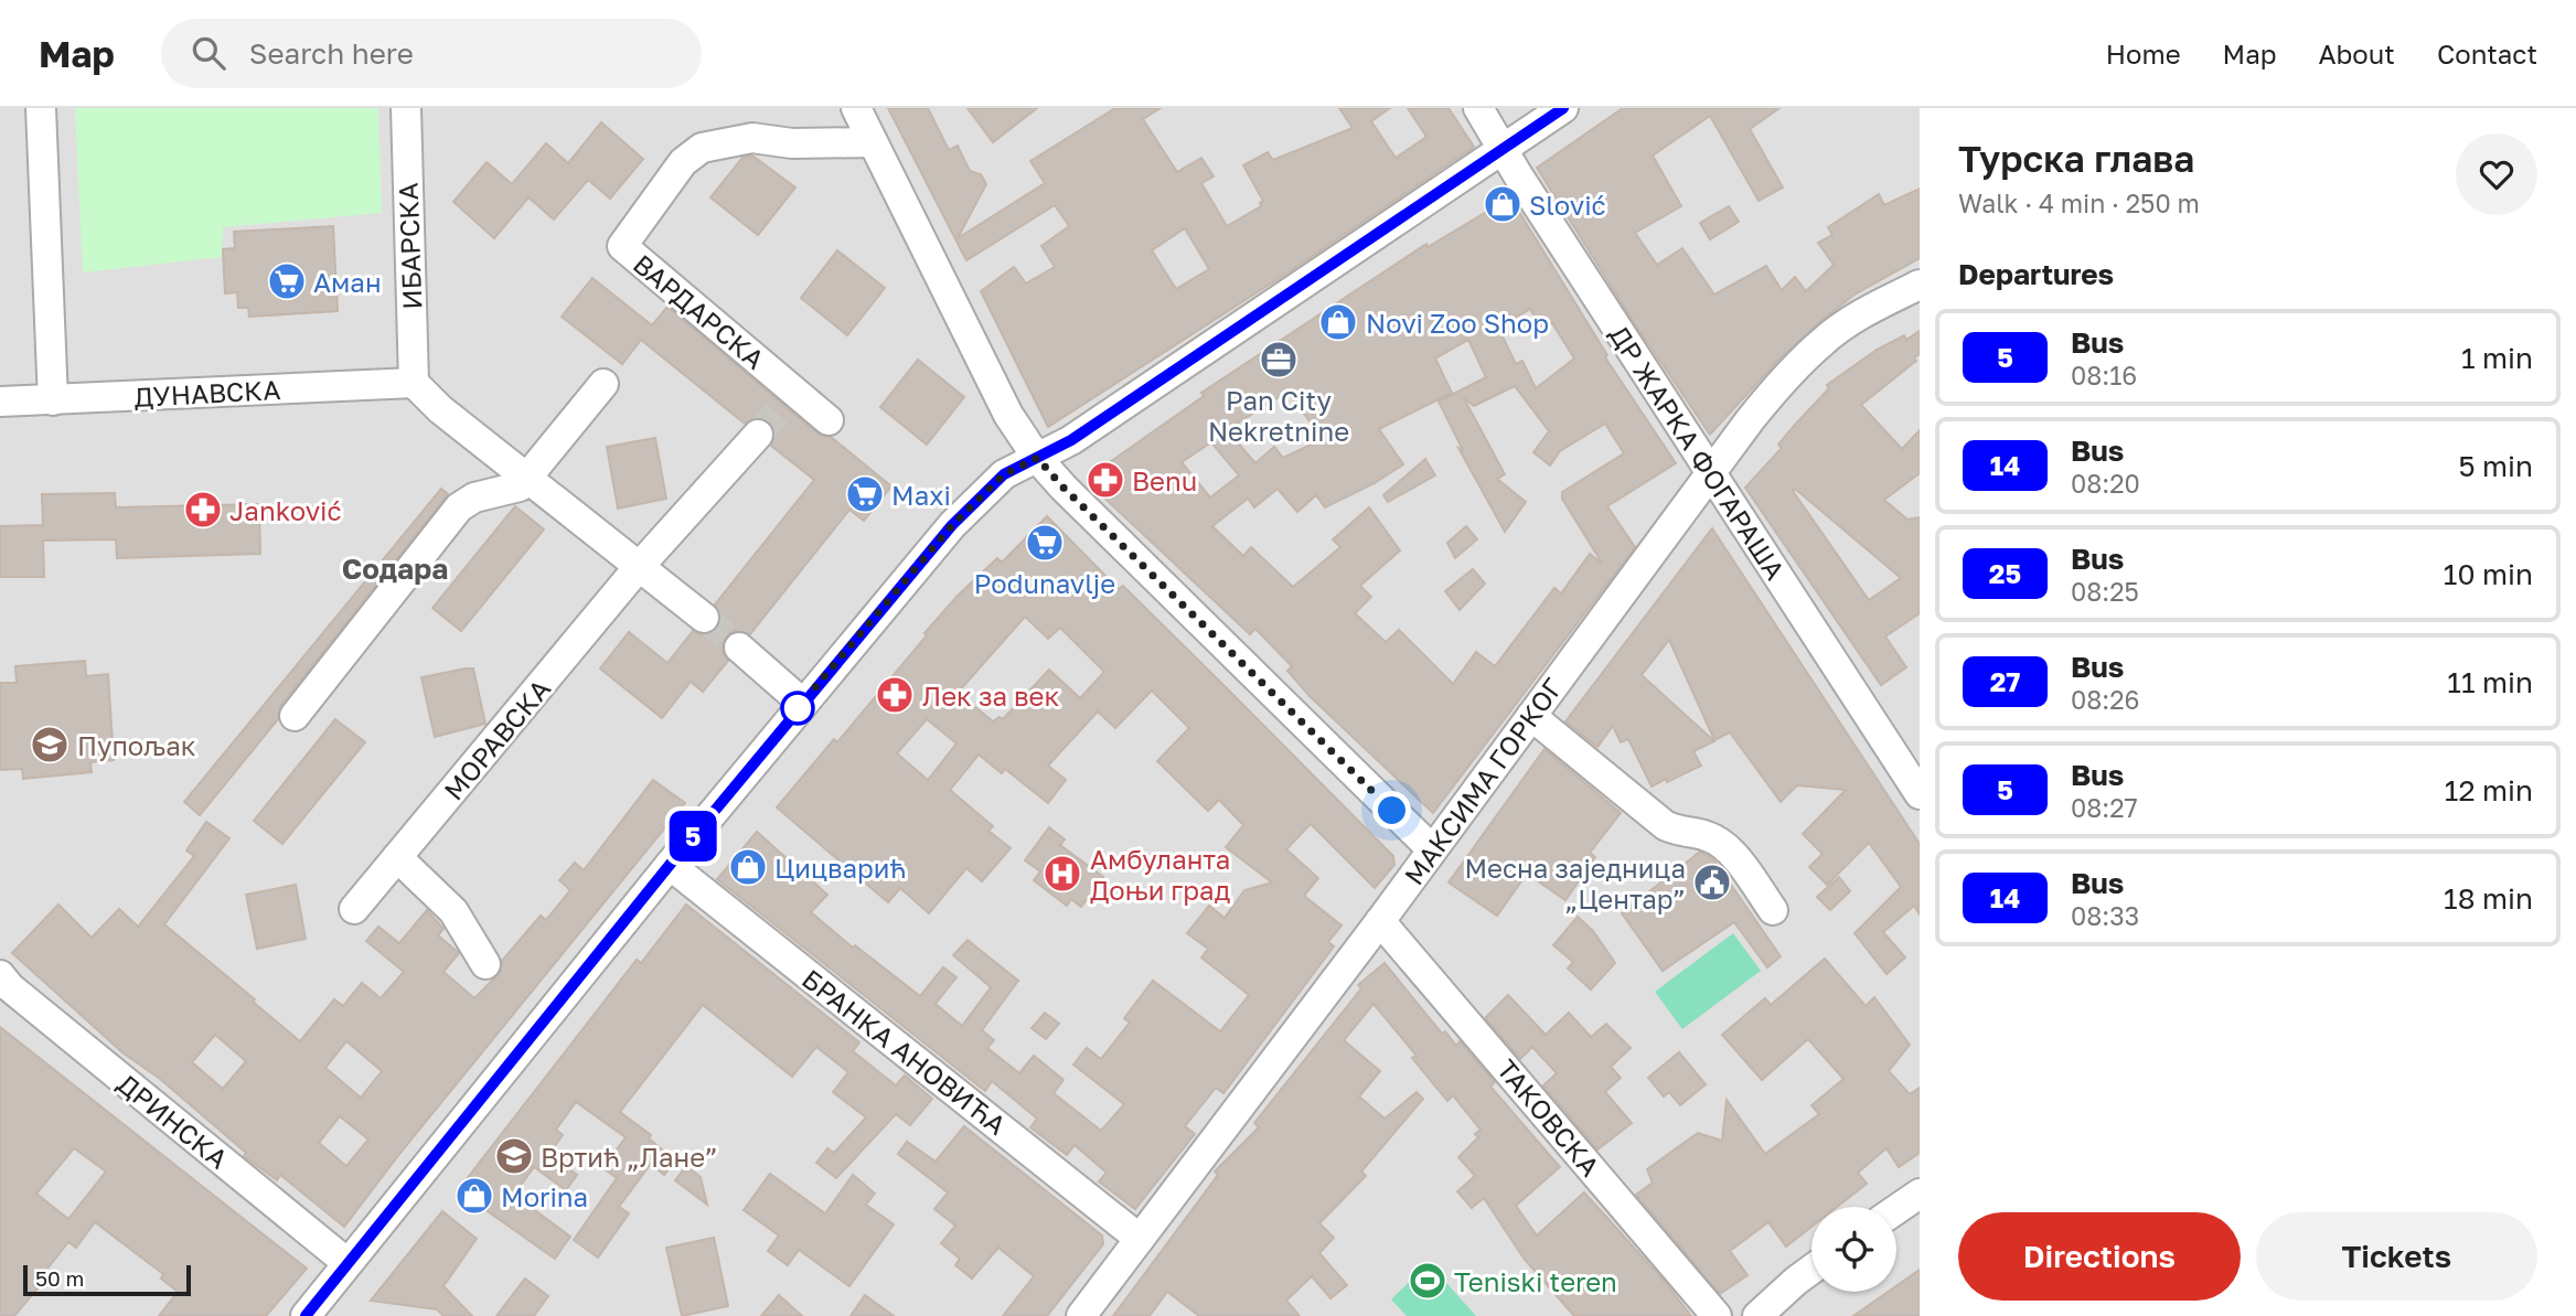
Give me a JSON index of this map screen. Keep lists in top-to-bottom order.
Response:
{
  "streets": {
    "street": [
      "ИБАРСКА",
      "ВАРДАРСКА",
      "ДУНАВСКА",
      "ДР ЖАРКА ФОГАРАША",
      "МОРАВСКА",
      "МАКСИМА ГОРКОГ",
      "БРАНКА АНОВИЋА",
      "ТАКОВСКА",
      "ДРИНСКА"
    ]
  },
  "crossings": [
    ["ИБАРСКА", "ДУНАВСКА"],
    ["ДР ЖАРКА ФОГАРАША", "МАКСИМА ГОРКОГ"],
    ["МАКСИМА ГОРКОГ", "БРАНКА АНОВИЋА"],
    ["МАКСИМА ГОРКОГ", "ТАКОВСКА"]
  ],
  "districts": ["Содара"],
  "places": {
    "shop": [
      "Slović",
      "Novi Zoo Shop",
      "Цицварић",
      "Morina"
    ],
    "supermarket": ["Аман", "Maxi", "Podunavlje"],
    "office": ["Pan City Nekretnine"],
    "pharmacy": ["Benu", "Janković", "Лек за век"],
    "school or university": ["Пупољак", "Вртић „Лане”"],
    "hospital": ["Амбуланта Доњи град"],
    "public building": ["Месна заједница „Центар”"],
    "sports": ["Teniski teren"]
  },
  "lines": ["bus line 5"],
  "scale_bar": "50 m",
  "page": {
    "header": "Map",
    "search": "Search here",
    "nav": [
      "Home",
      "Map",
      "About",
      "Contact"
    ],
    "on_map": "5",
    "heading": [
      ["Турска глава", "Walk · 4 min · 250 m"],
      "Departures"
    ],
    "list": [
      {
        "mark": "5",
        "name": "Bus",
        "note": "08:16",
        "value": "1 min"
      },
      {
        "mark": "14",
        "name": "Bus",
        "note": "08:20",
        "value": "5 min"
      },
      {
        "mark": "25",
        "name": "Bus",
        "note": "08:25",
        "value": "10 min"
      },
      {
        "mark": "27",
        "name": "Bus",
        "note": "08:26",
        "value": "11 min"
      },
      {
        "mark": "5",
        "name": "Bus",
        "note": "08:27",
        "value": "12 min"
      },
      {
        "mark": "14",
        "name": "Bus",
        "note": "08:33",
        "value": "18 min"
      }
    ],
    "buttons": ["Directions", "Tickets"],
    "scale": "50 m"
  }
}
